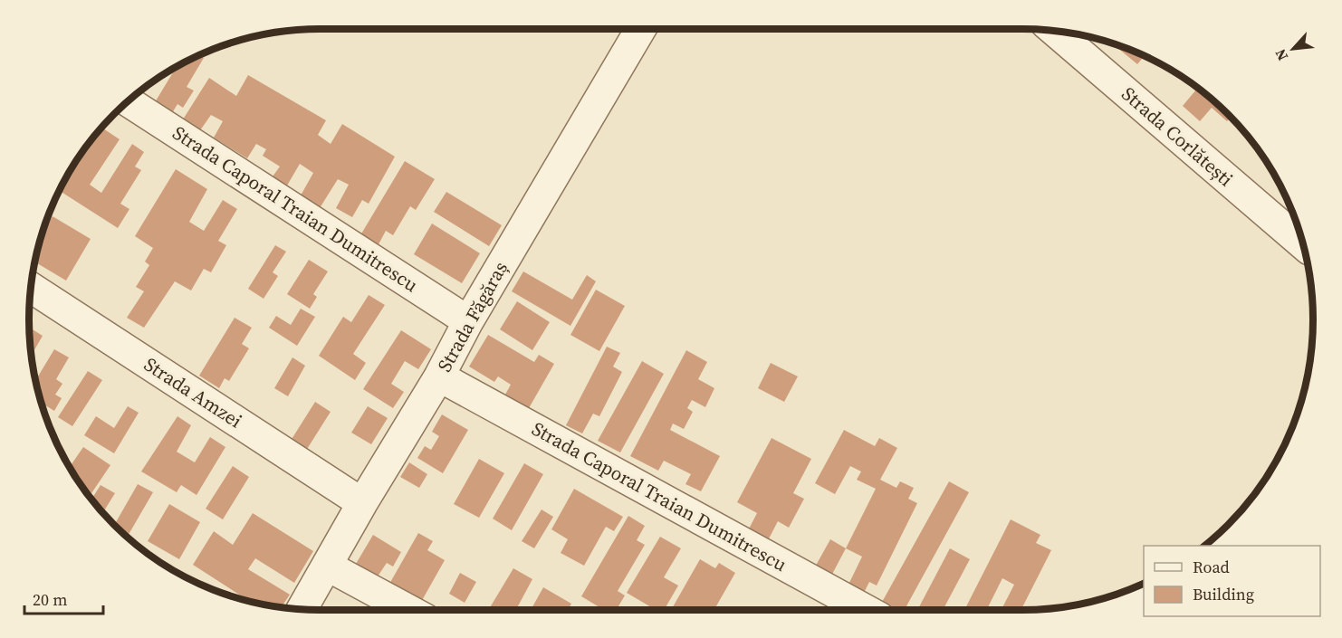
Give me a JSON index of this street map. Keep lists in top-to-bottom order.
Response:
{
  "streets": {
    "street": [
      "Strada Corlătești",
      "Strada Caporal Traian Dumitrescu",
      "Strada Făgăraș",
      "Strada Amzei"
    ]
  },
  "crossings": [
    ["Strada Caporal Traian Dumitrescu", "Strada Făgăraș"],
    ["Strada Făgăraș", "Strada Amzei"]
  ],
  "legend": ["Road", "Building"],
  "scale_bar": "20 m",
  "north": "bottom left"
}
